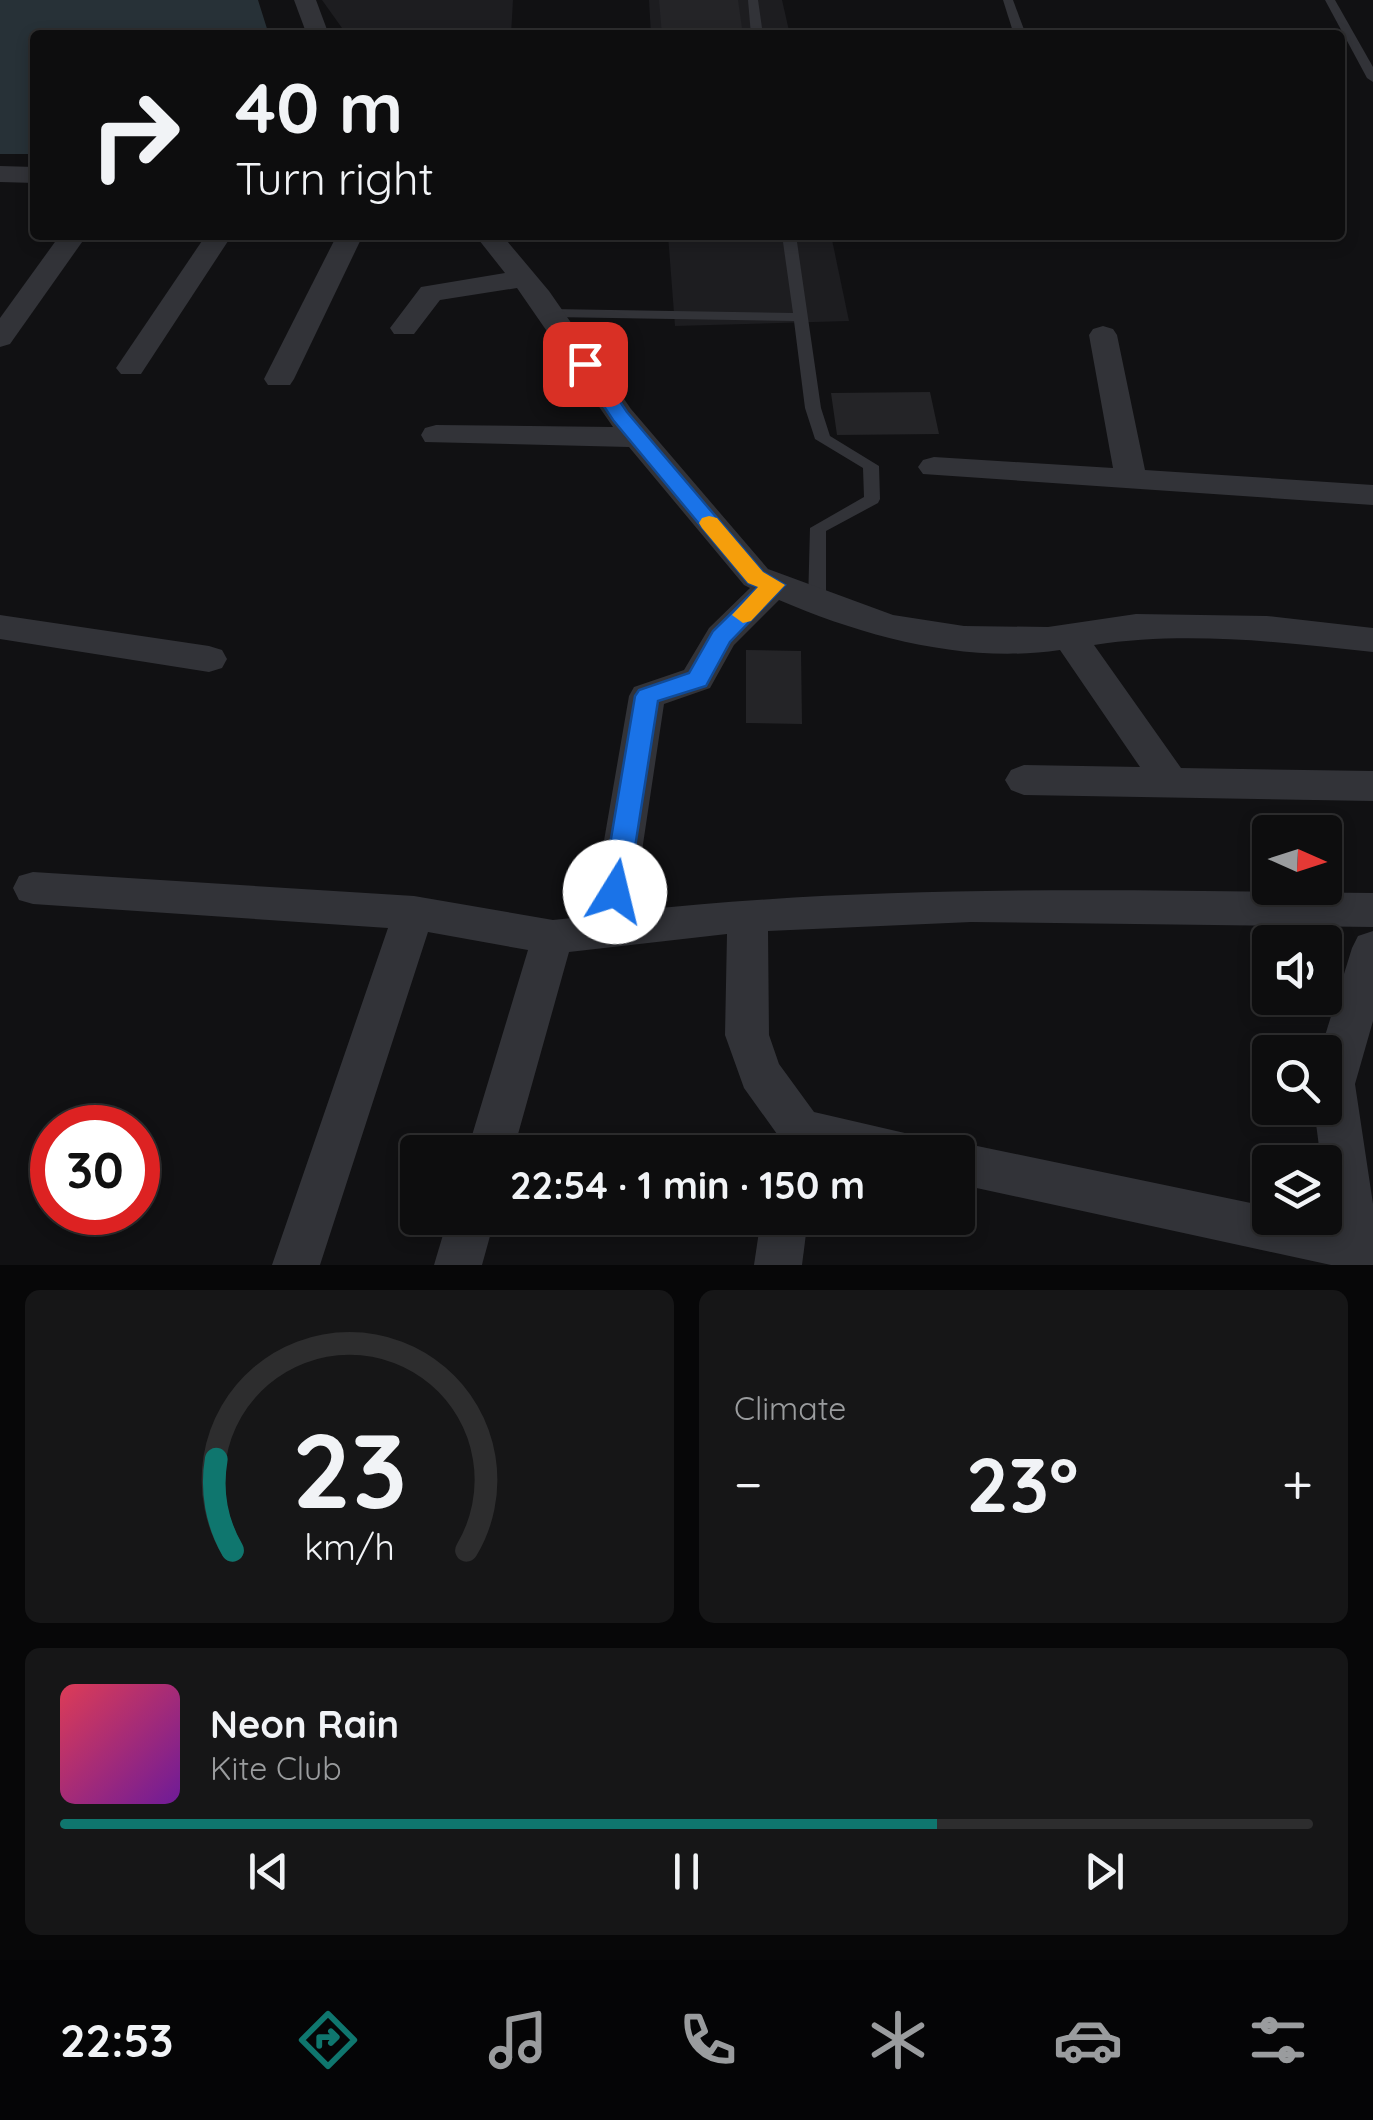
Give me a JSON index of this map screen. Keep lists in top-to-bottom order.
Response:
{
  "north": "right",
  "page": {
    "turn": ["40 m", "Turn right"],
    "limit": "30",
    "trip": "22:54 · 1 min · 150 m",
    "tile": "Climate",
    "heat": ["−", "23°", "+"],
    "song": ["Neon Rain", "Kite Club"],
    "tabs": "22:53",
    "gauge": ["23", "km/h"]
  }
}
